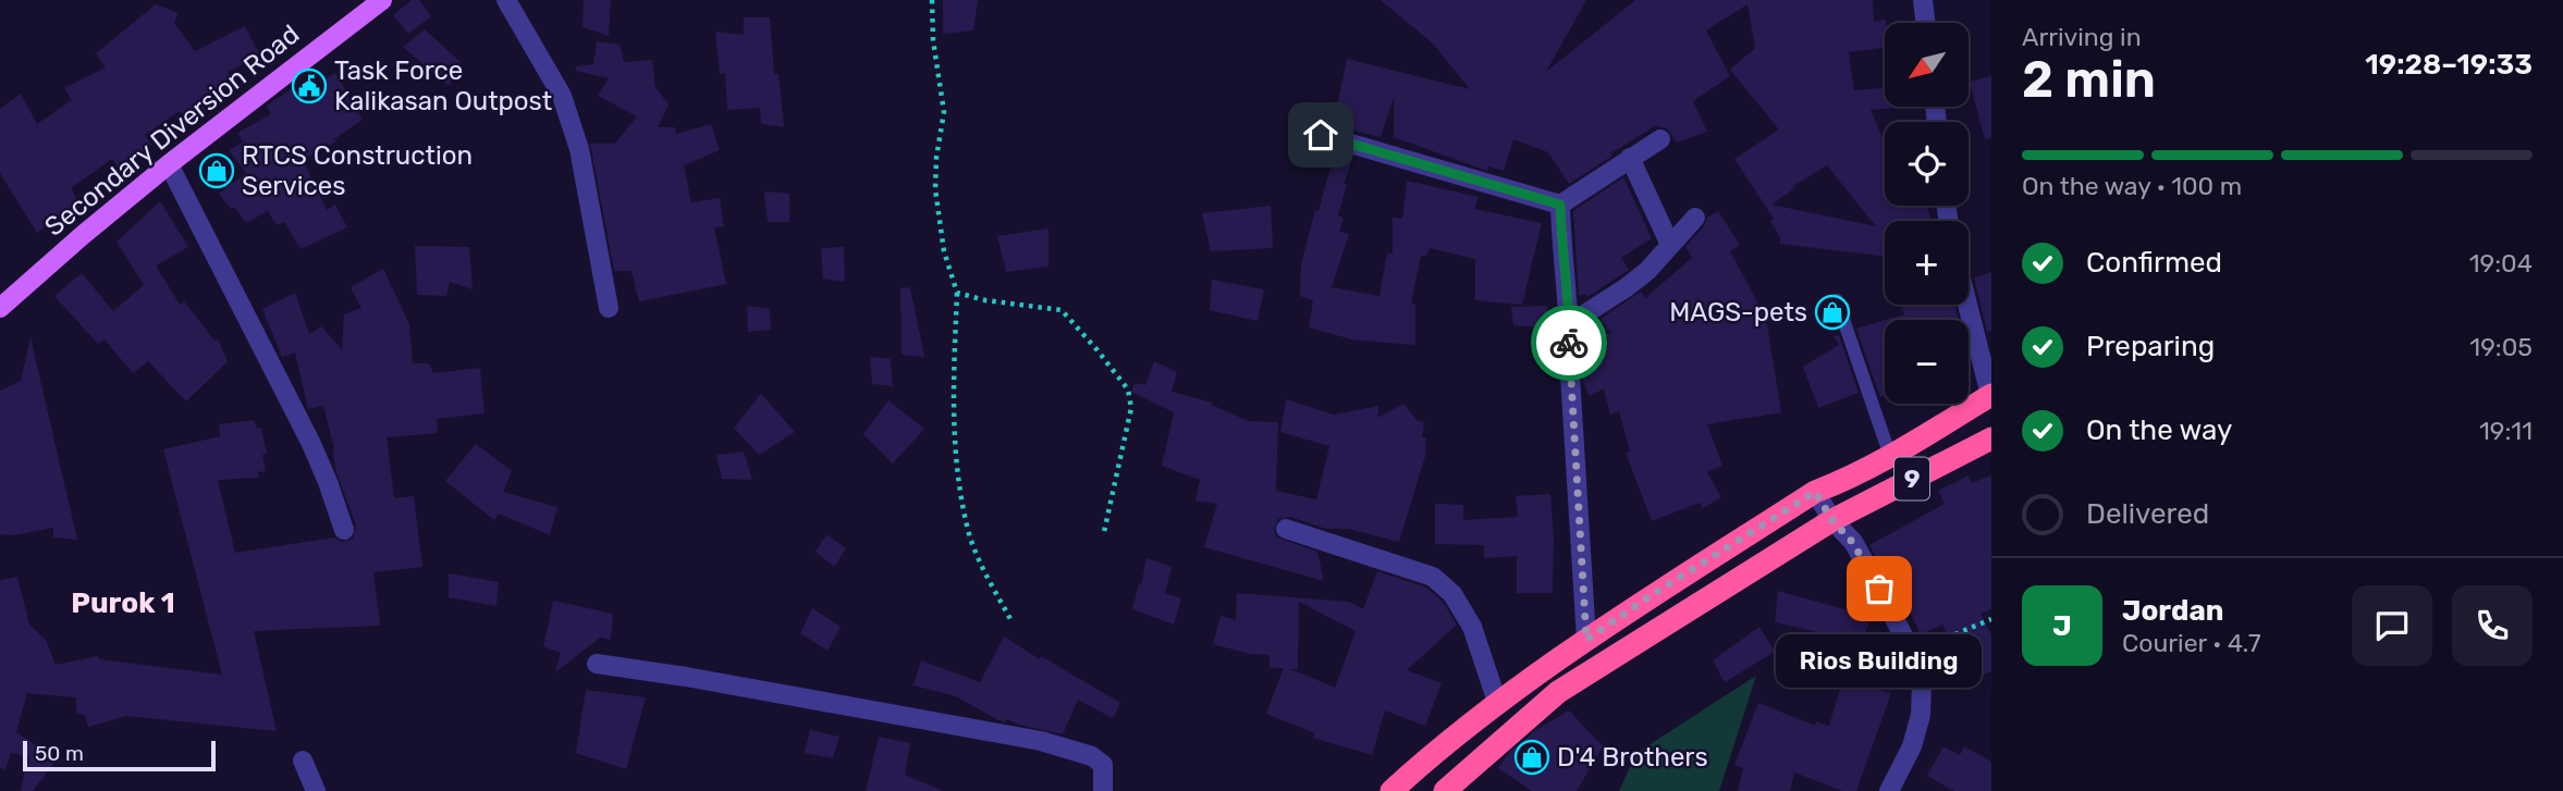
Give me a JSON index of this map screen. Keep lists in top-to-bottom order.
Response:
{
  "streets": {
    "highway": ["9"],
    "main road": ["Secondary Diversion Road"]
  },
  "districts": ["Purok 1"],
  "places": {
    "public building": ["Task Force Kalikasan Outpost"],
    "shop": ["RTCS Construction Services", "MAGS-pets", "D'4 Brothers"],
    "other": ["Rios Building"]
  },
  "scale_bar": "50 m",
  "north": "bottom left",
  "page": {
    "heading": ["2 min", "Arriving in", "19:28–19:33"],
    "panel": ["Jordan", "Courier · 4.7"],
    "map_buttons": ["+", "−"],
    "bar": "On the way · 100 m",
    "list": [
      ["Confirmed", "19:04"],
      ["Preparing", "19:05"],
      ["On the way", "19:11"],
      "Delivered"
    ],
    "round": "J",
    "bubble": "Rios Building",
    "scale": "50 m"
  }
}
